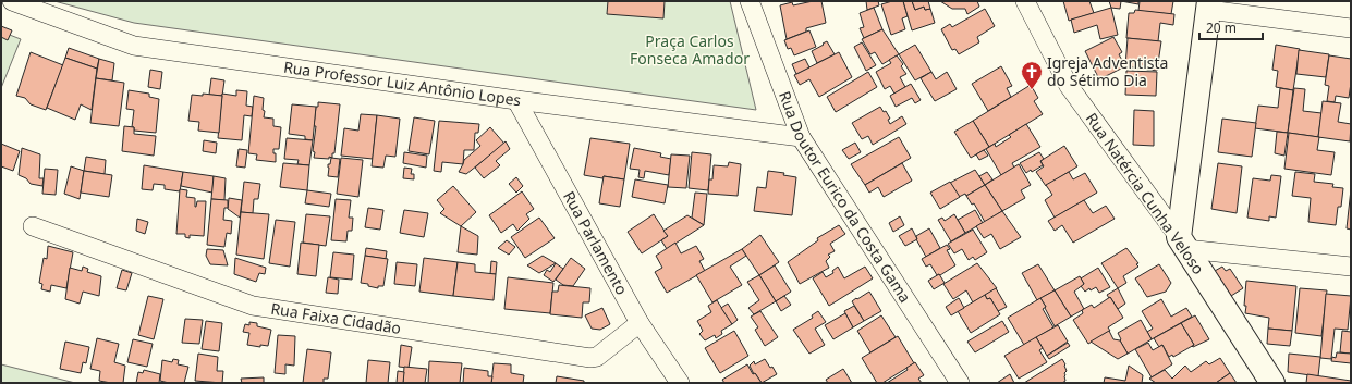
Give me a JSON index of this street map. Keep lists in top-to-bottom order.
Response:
{
  "streets": {
    "street": [
      "Rua Professor Luiz Antônio Lopes",
      "Rua Natércia Cunha Veloso",
      "Rua Doutor Eurico da Costa Gama",
      "Rua Parlamento",
      "Rua Faixa Cidadão"
    ]
  },
  "crossings": [
    ["Rua Professor Luiz Antônio Lopes", "Rua Doutor Eurico da Costa Gama"],
    ["Rua Professor Luiz Antônio Lopes", "Rua Parlamento"],
    ["Rua Parlamento", "Rua Faixa Cidadão"]
  ],
  "parks": ["Praça Carlos Fonseca Amador"],
  "places": {
    "church": ["Igreja Adventista do Sétimo Dia"]
  },
  "scale_bar": "20 m"
}
